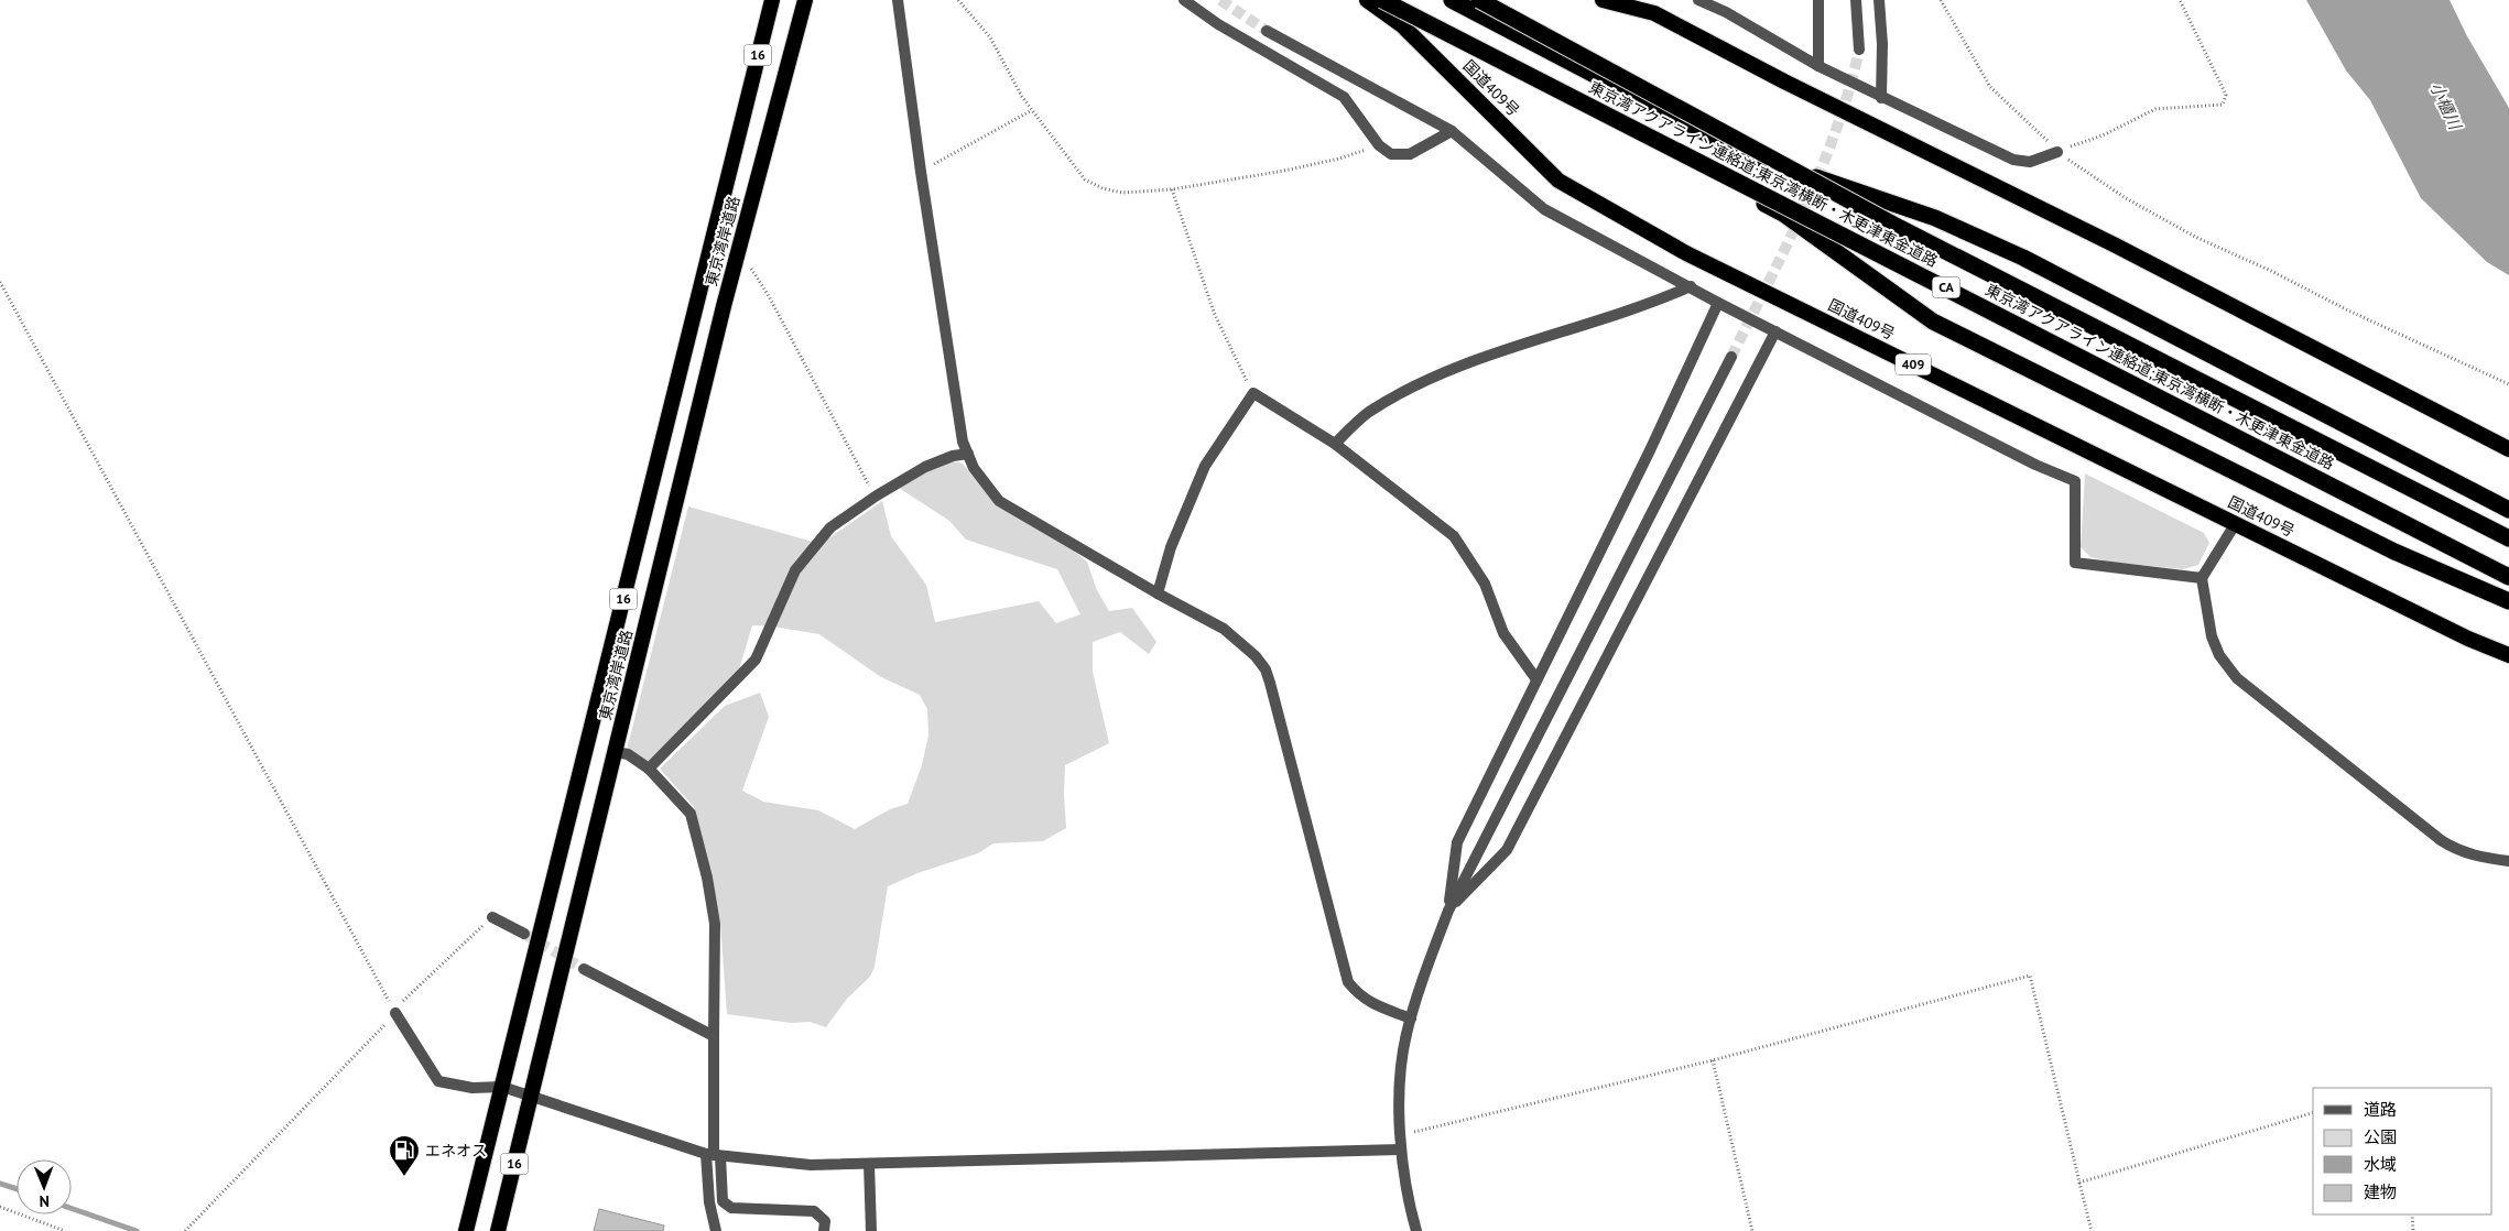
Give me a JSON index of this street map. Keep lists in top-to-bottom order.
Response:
{
  "streets": {
    "highway": [
      "16",
      "国道409号",
      "東京湾アクアライン連絡道;東京湾横断・木更津東金道路",
      "東京湾岸道路",
      "CA",
      "409"
    ]
  },
  "water": ["小櫃川"],
  "places": {
    "fuel station": ["エネオス"]
  },
  "legend": [
    "道路",
    "公園",
    "水域",
    "建物"
  ],
  "north": "bottom"
}
